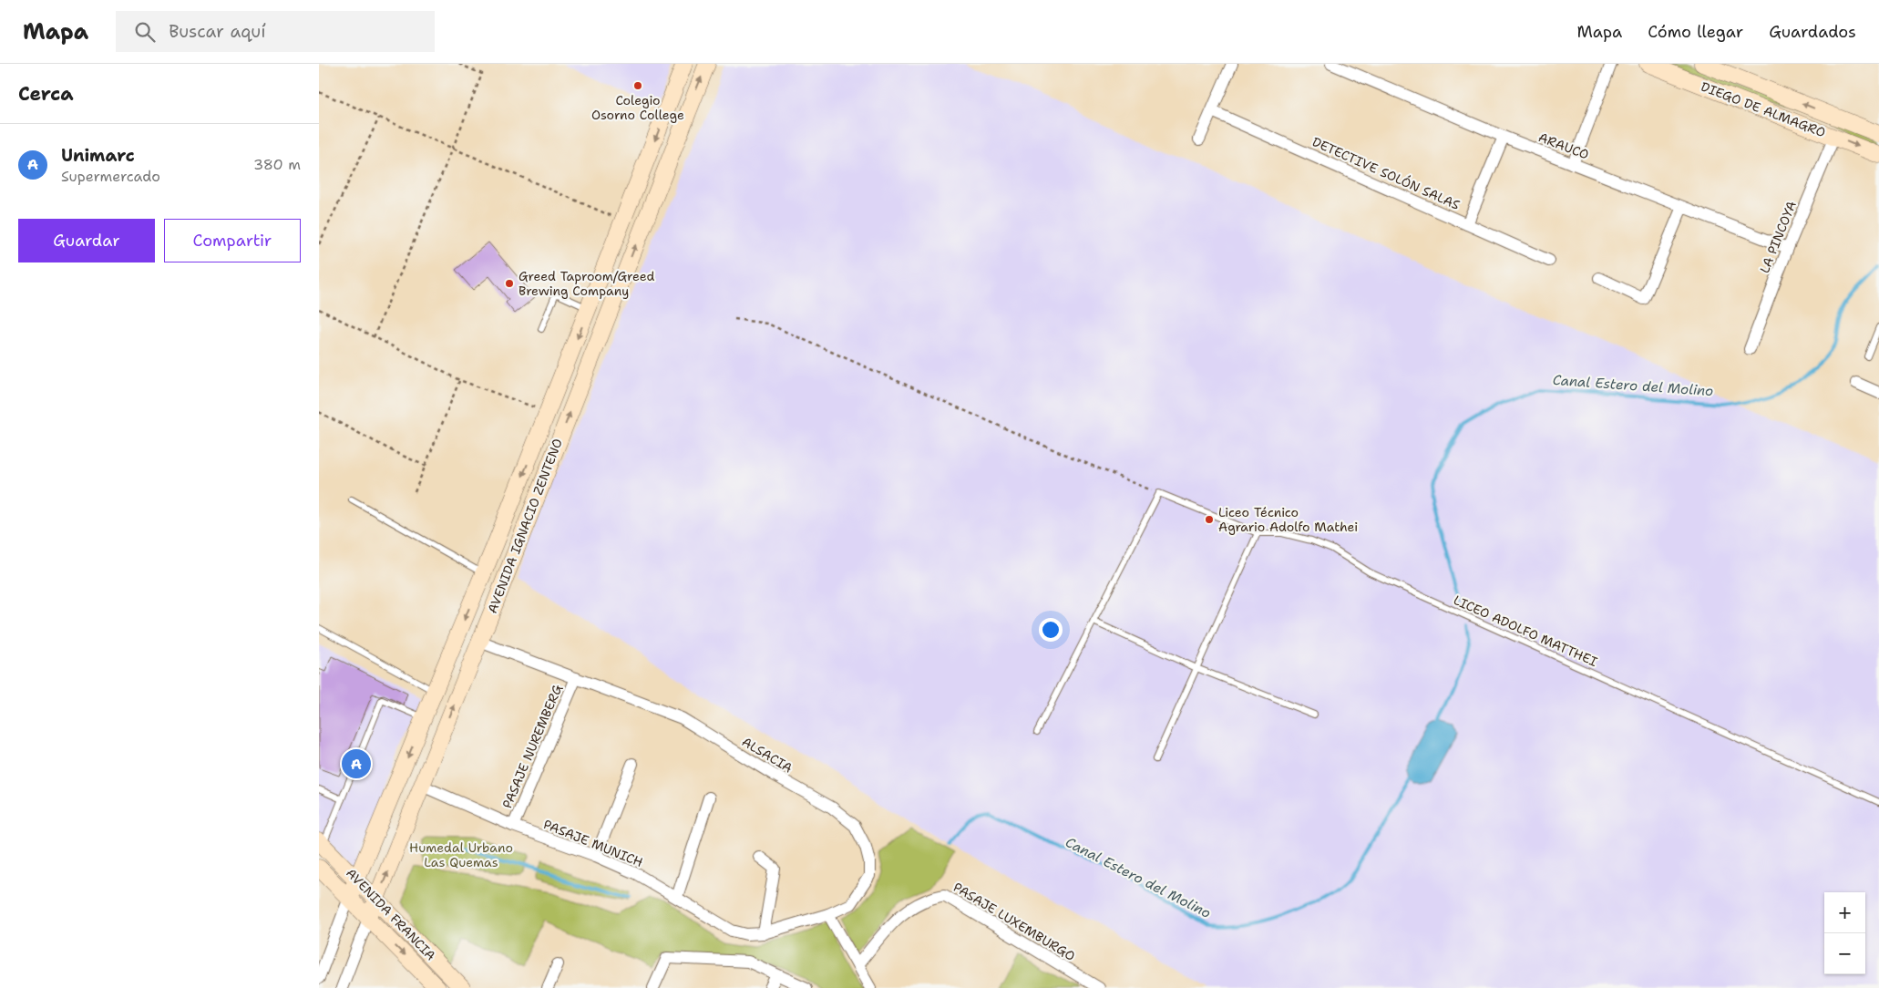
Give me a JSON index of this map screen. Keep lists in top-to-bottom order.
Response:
{
  "streets": {
    "main road": ["DIEGO DE ALMAGRO", "AVENIDA IGNACIO ZENTENO", "AVENIDA FRANCIA"],
    "street": [
      "ARAUCO",
      "DETECTIVE SOLÓN SALAS",
      "LA PINCOYA",
      "PASAJE NUREMBERG",
      "ALSACIA",
      "PASAJE MUNICH",
      "PASAJE LUXEMBURGO"
    ],
    "lane": ["LICEO ADOLFO MATTHEI"]
  },
  "crossings": [
    ["DIEGO DE ALMAGRO", "LA PINCOYA"],
    ["ARAUCO", "LA PINCOYA"],
    ["AVENIDA IGNACIO ZENTENO", "ALSACIA"],
    ["AVENIDA IGNACIO ZENTENO", "PASAJE MUNICH"],
    ["AVENIDA IGNACIO ZENTENO", "AVENIDA FRANCIA"],
    ["PASAJE NUREMBERG", "ALSACIA"],
    ["PASAJE NUREMBERG", "PASAJE MUNICH"],
    ["ALSACIA", "PASAJE MUNICH"]
  ],
  "water": ["Canal Estero del Molino"],
  "parks": ["Humedal Urbano Las Quemas"],
  "places": ["Colegio Osorno College", "Greed Taproom/Greed Brewing Company", "Liceo Técnico Agrario Adolfo Mathei"],
  "page": {
    "header": "Mapa",
    "search": "Buscar aquí",
    "nav": ["Mapa", "Cómo llegar", "Guardados"],
    "heading": "Cerca",
    "list": [
      {
        "mark": "A",
        "name": "Unimarc",
        "note": "Supermercado",
        "value": "380 m"
      }
    ],
    "buttons": ["Guardar", "Compartir"],
    "pins": "A",
    "map_buttons": ["+", "−"]
  }
}
